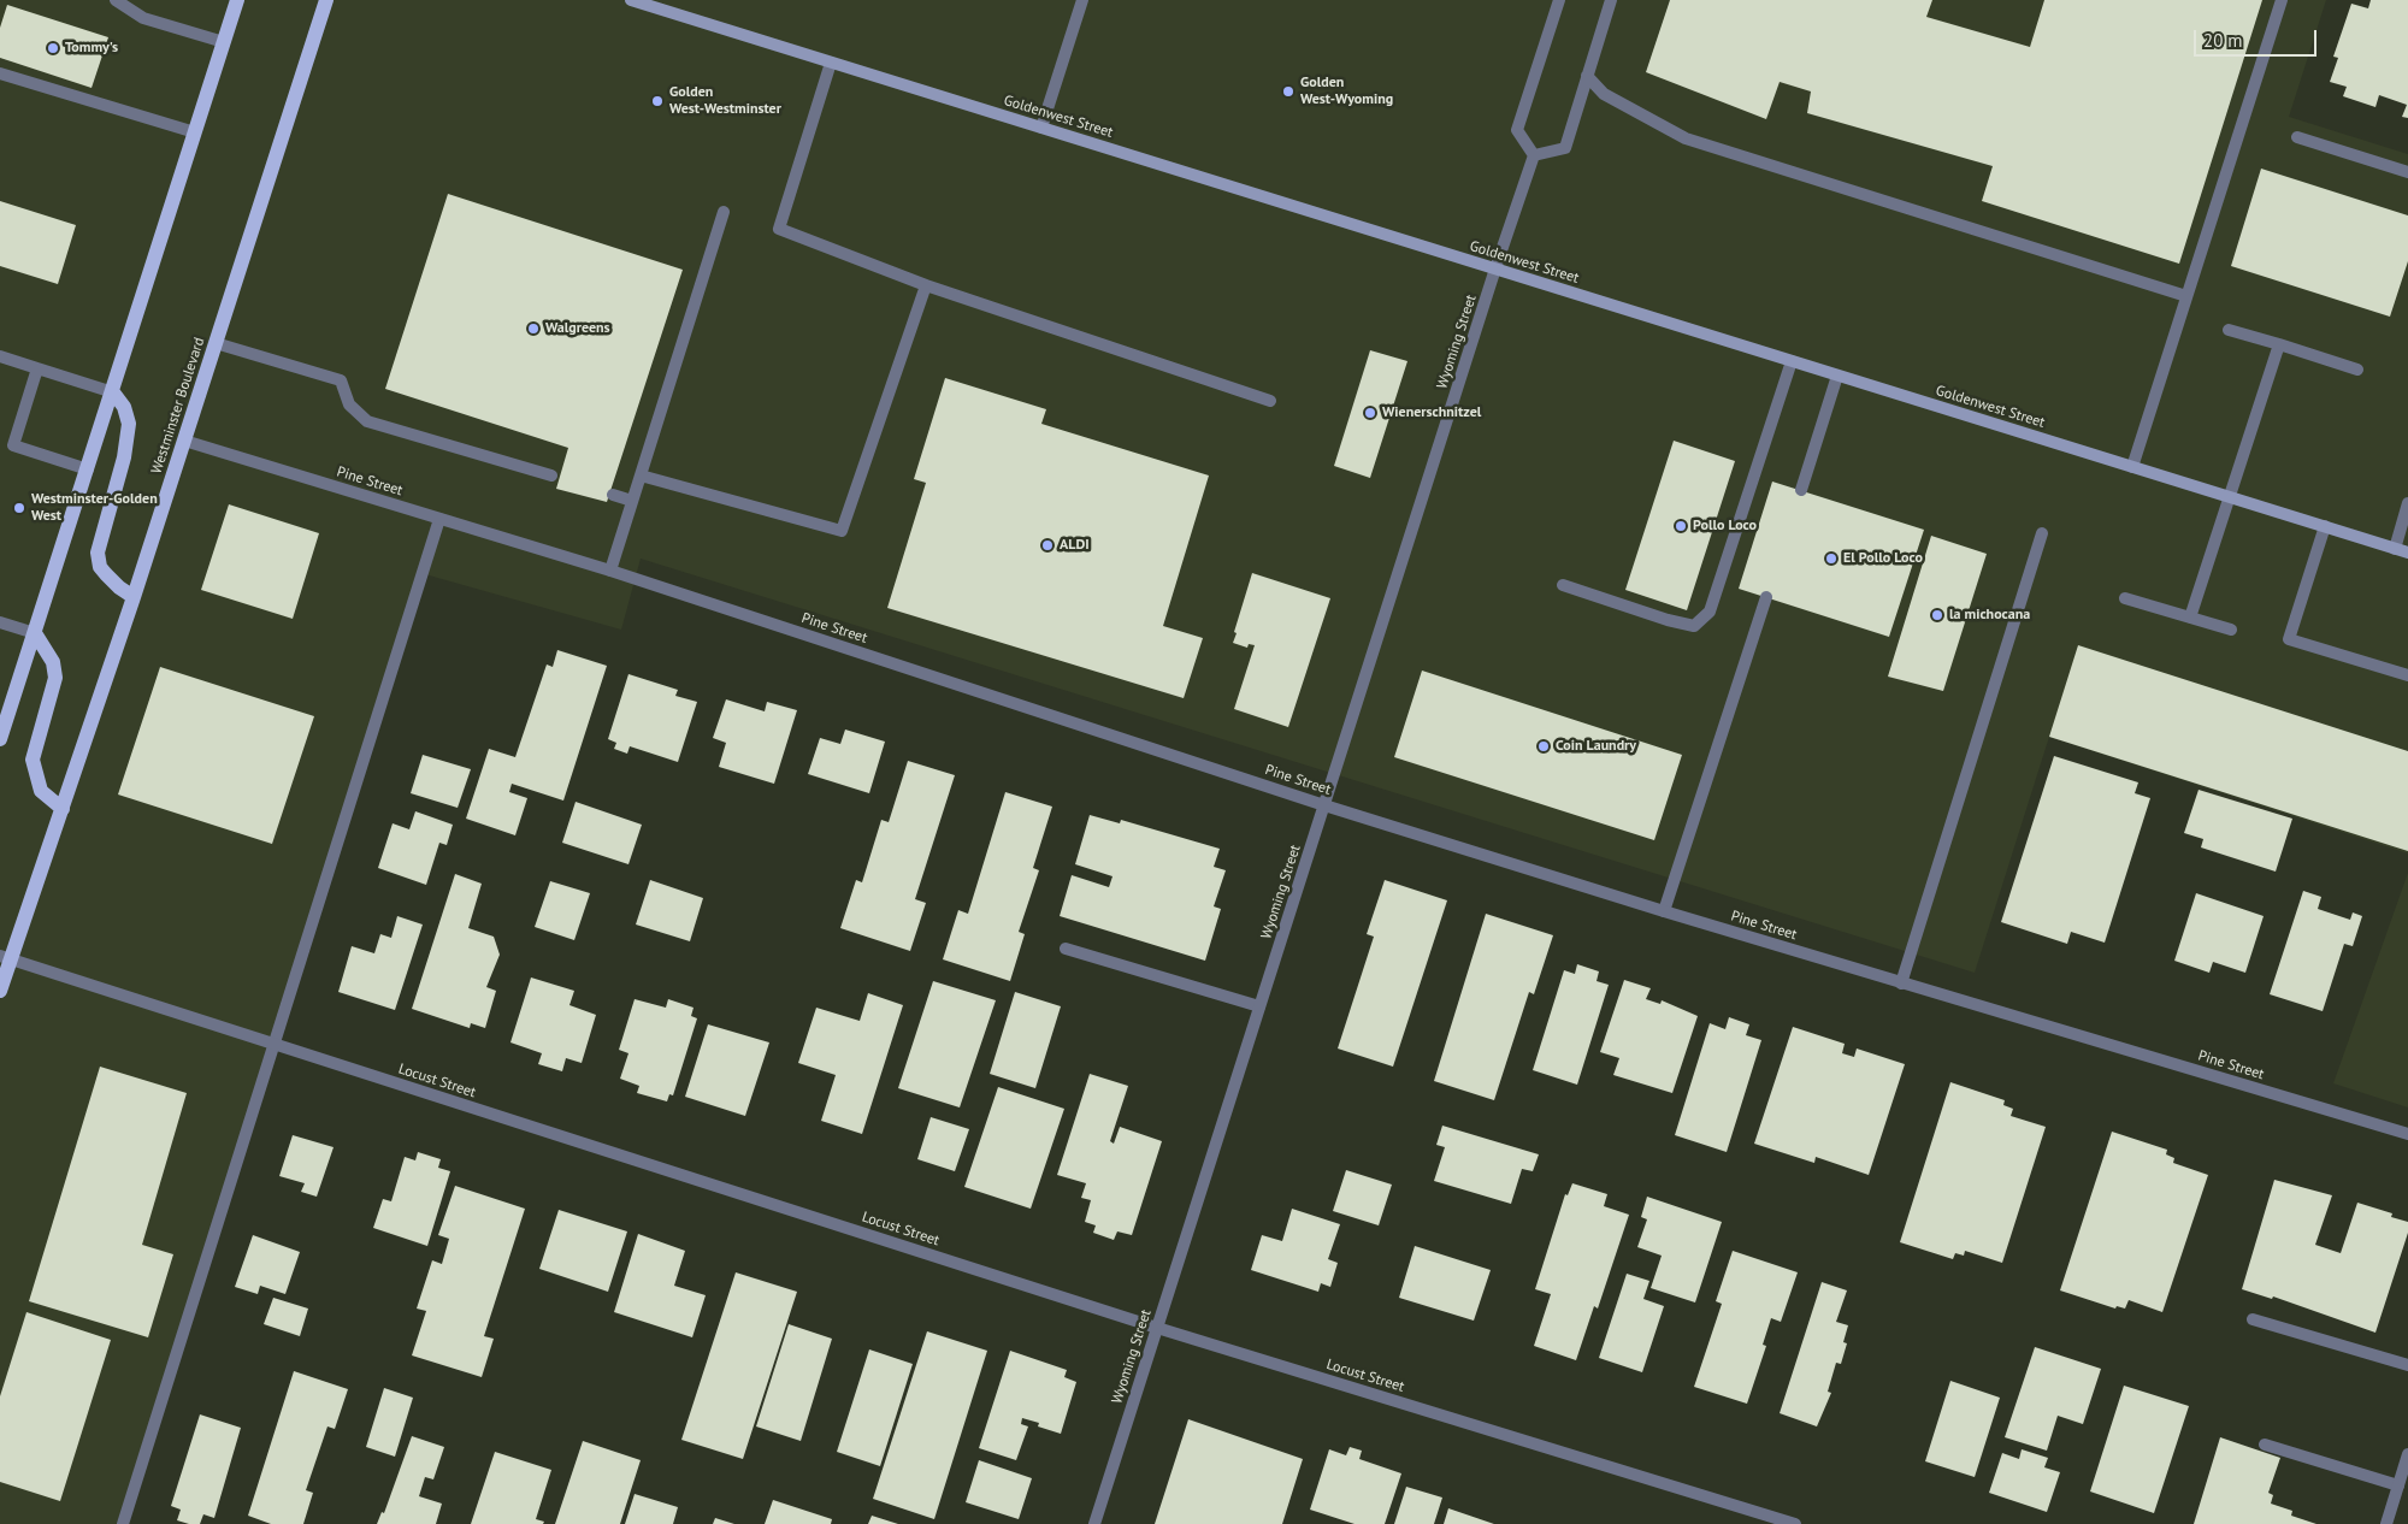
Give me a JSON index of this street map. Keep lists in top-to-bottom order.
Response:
{
  "streets": {
    "main road": ["Goldenwest Street", "Westminster Boulevard"],
    "street": ["Wyoming Street", "Pine Street", "Locust Street"]
  },
  "crossings": [
    ["Goldenwest Street", "Wyoming Street"],
    ["Wyoming Street", "Pine Street"],
    ["Wyoming Street", "Locust Street"],
    ["Westminster Boulevard", "Pine Street"],
    ["Westminster Boulevard", "Locust Street"]
  ],
  "places": [
    "Tommy's",
    "Golden West-Wyoming",
    "Golden West-Westminster",
    "Walgreens",
    "Wienerschnitzel",
    "Westminster-Golden West",
    "Pollo Loco",
    "ALDI",
    "El Pollo Loco",
    "la michocana",
    "Coin Laundry"
  ],
  "scale_bar": "20 m"
}
